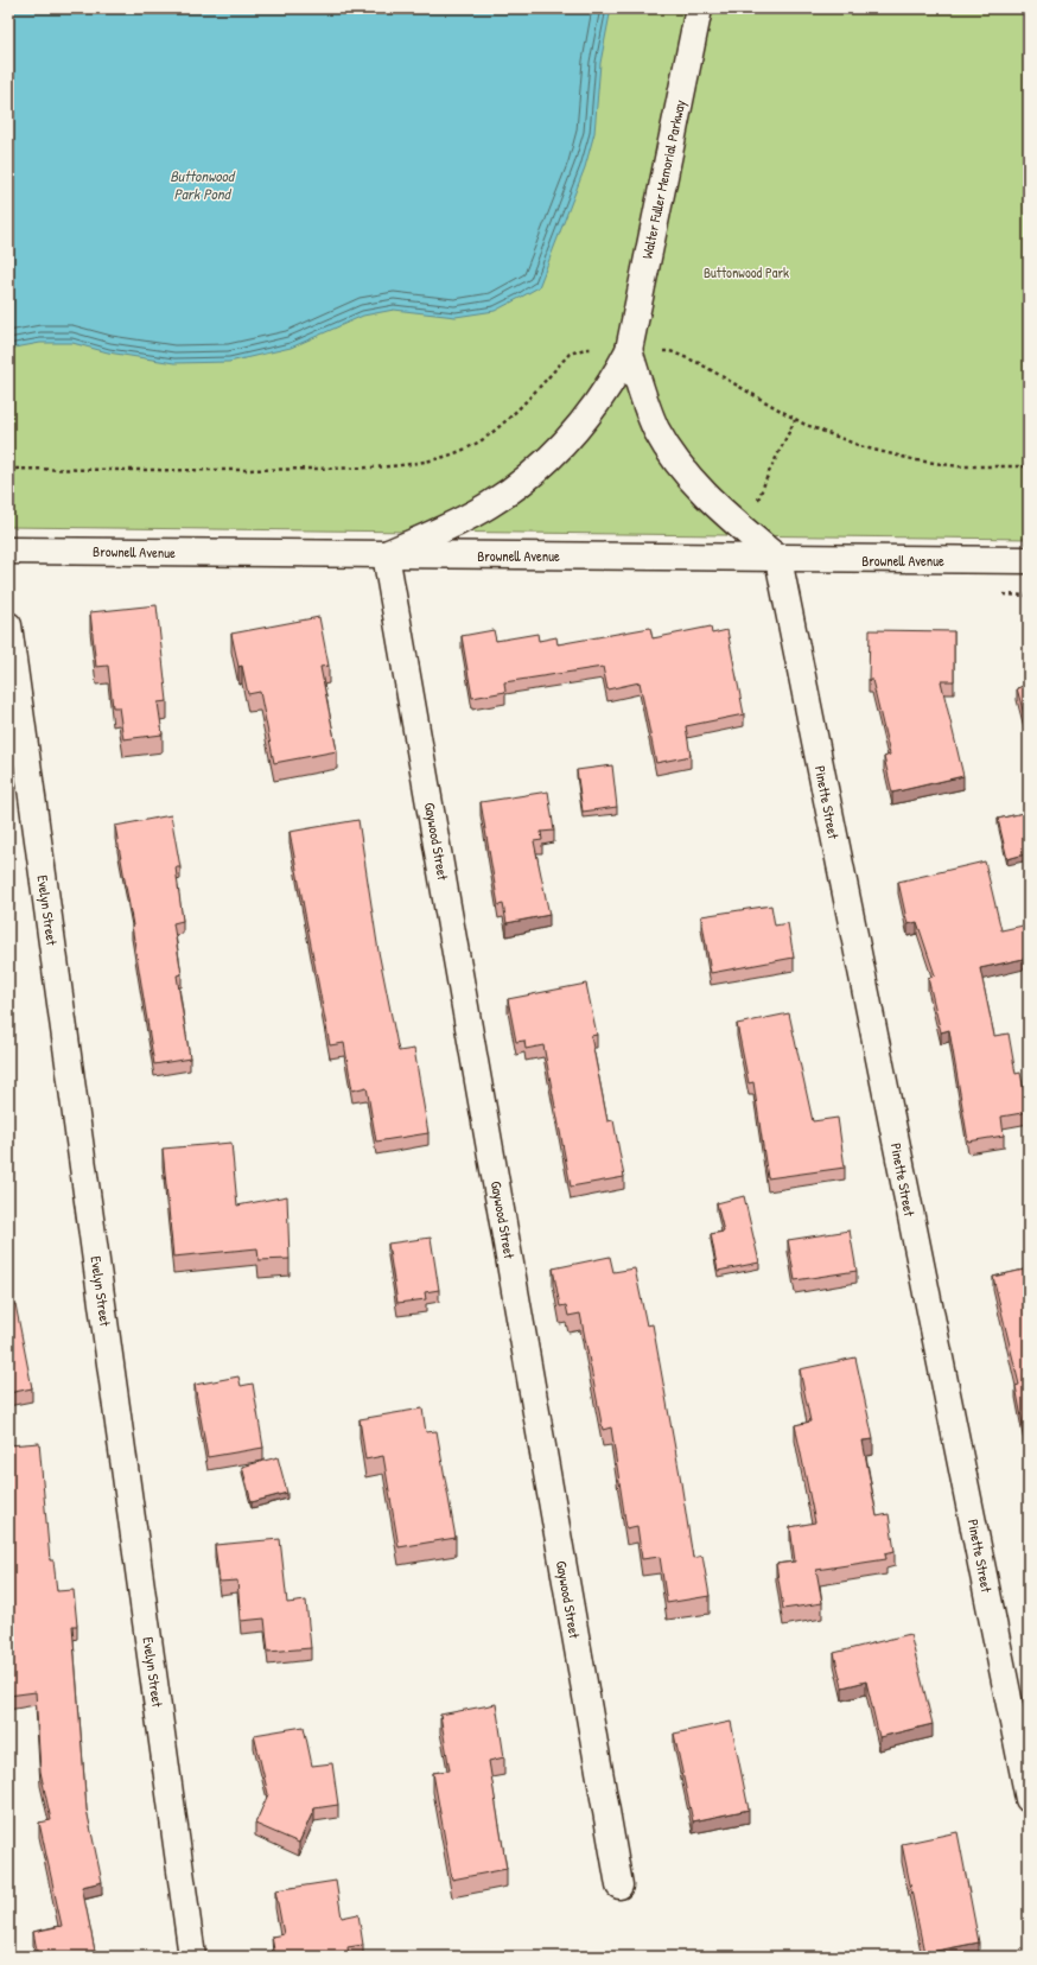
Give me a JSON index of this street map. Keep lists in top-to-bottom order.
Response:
{
  "streets": {
    "street": [
      "Walter Fuller Memorial Parkway",
      "Brownell Avenue",
      "Pinette Street",
      "Gaywood Street",
      "Evelyn Street"
    ]
  },
  "crossings": [
    ["Walter Fuller Memorial Parkway", "Brownell Avenue"],
    ["Walter Fuller Memorial Parkway", "Pinette Street"],
    ["Walter Fuller Memorial Parkway", "Gaywood Street"],
    ["Brownell Avenue", "Pinette Street"],
    ["Brownell Avenue", "Gaywood Street"]
  ],
  "water": ["Buttonwood Park Pond"],
  "parks": ["Buttonwood Park"]
}
